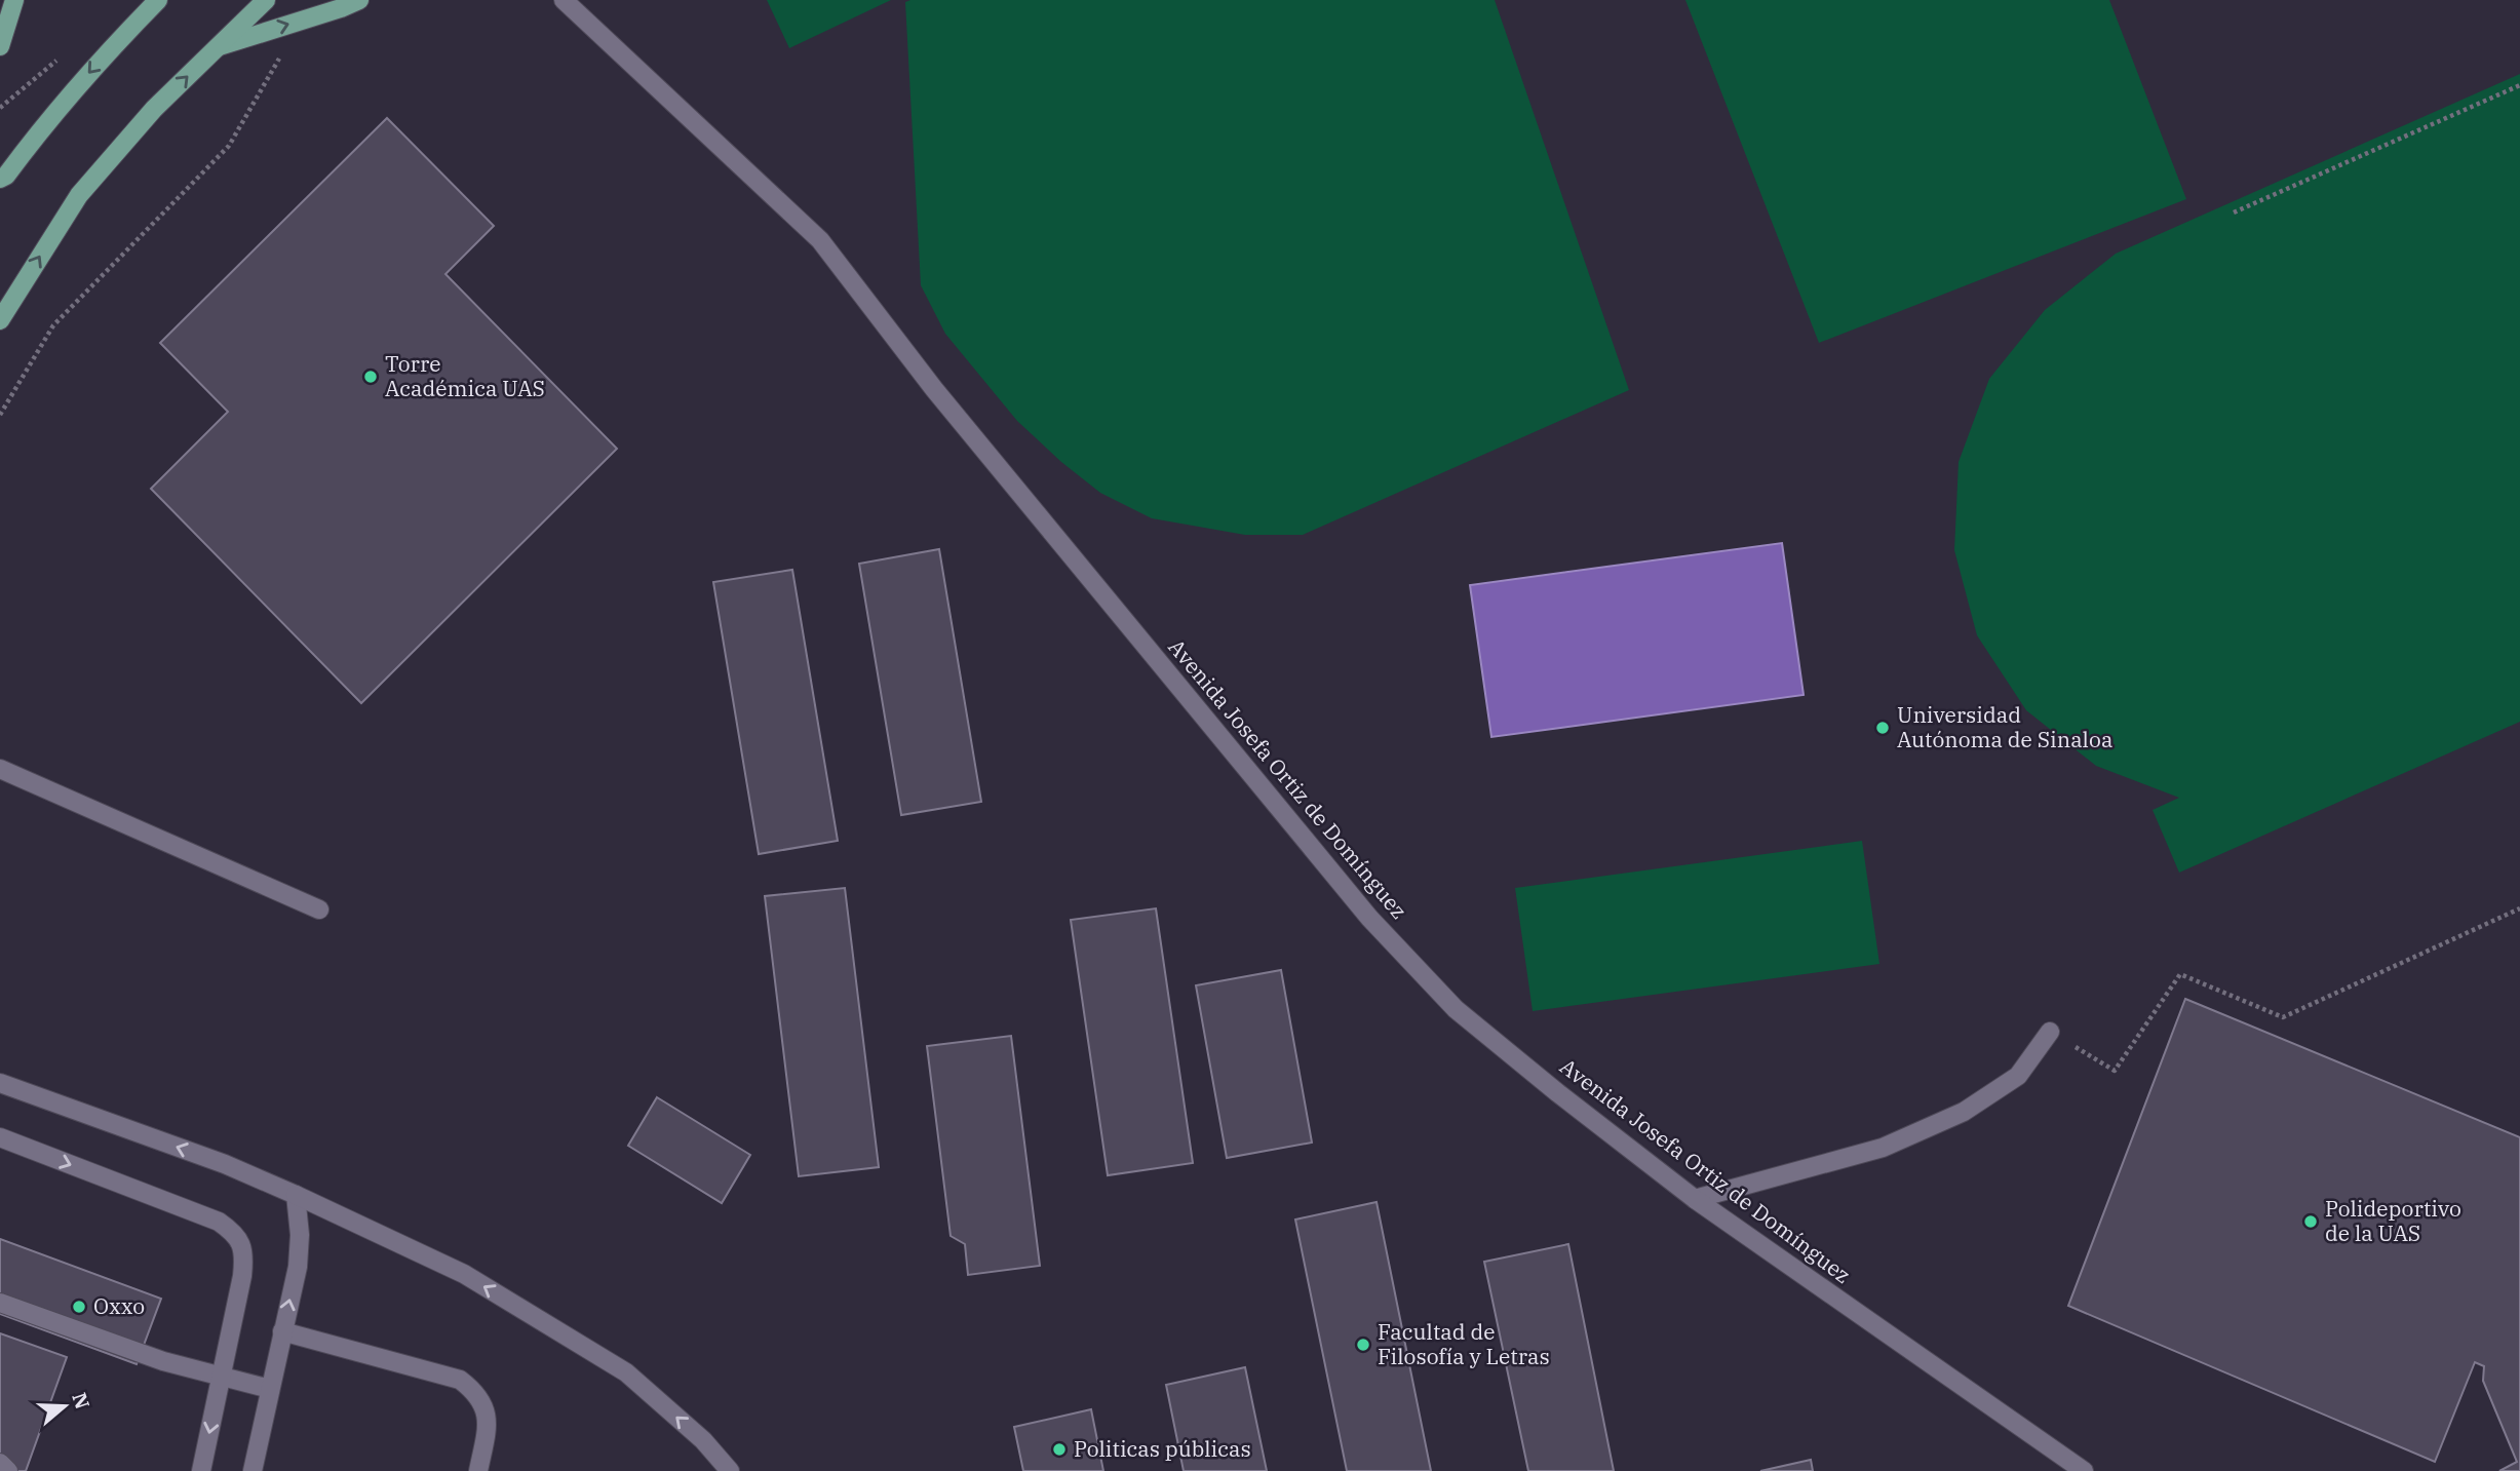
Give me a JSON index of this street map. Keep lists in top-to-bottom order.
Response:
{
  "streets": {
    "street": ["Avenida Josefa Ortiz de Domínguez"]
  },
  "places": [
    "Torre Académica UAS",
    "Universidad Autónoma de Sinaloa",
    "Polideportivo de la UAS",
    "Oxxo",
    "Facultad de Filosofía y Letras",
    "Politicas públicas"
  ],
  "north": "right"
}
